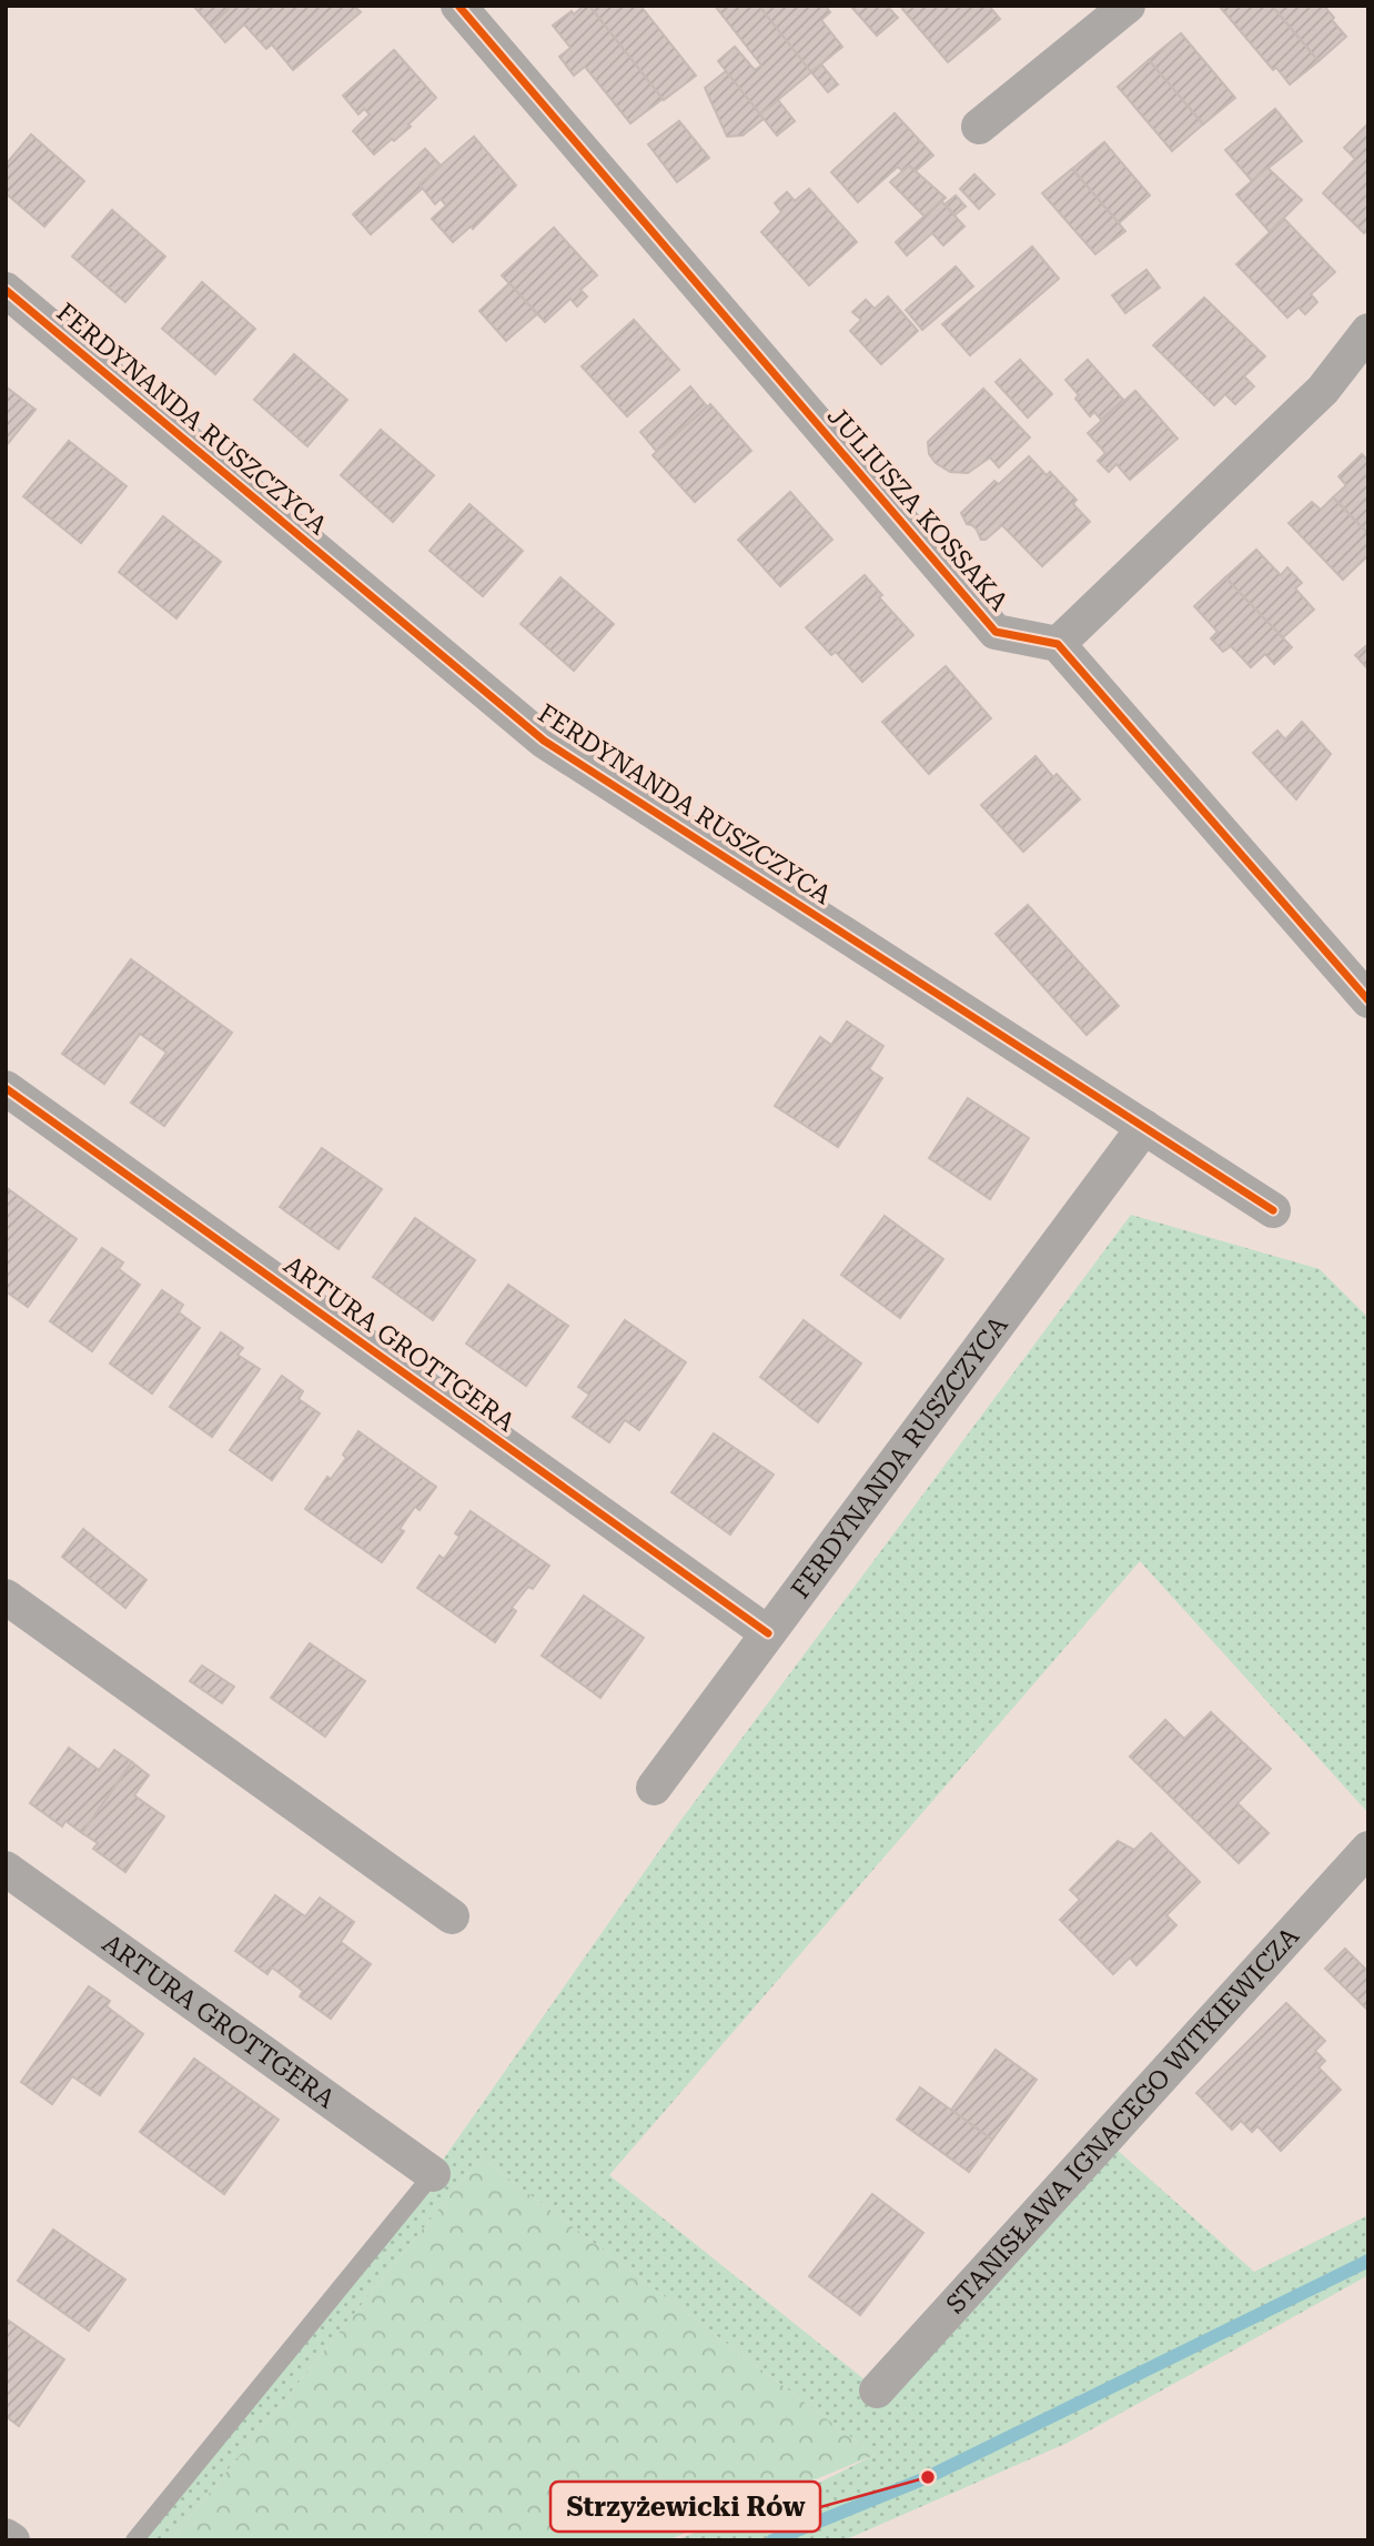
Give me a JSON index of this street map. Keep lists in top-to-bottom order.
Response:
{
  "streets": {
    "street": [
      "FERDYNANDA RUSZCZYCA",
      "JULIUSZA KOSSAKA",
      "ARTURA GROTTGERA",
      "STANISŁAWA IGNACEGO WITKIEWICZA"
    ]
  },
  "crossings": [
    ["FERDYNANDA RUSZCZYCA", "ARTURA GROTTGERA"]
  ],
  "places": ["Strzyżewicki Rów"]
}
